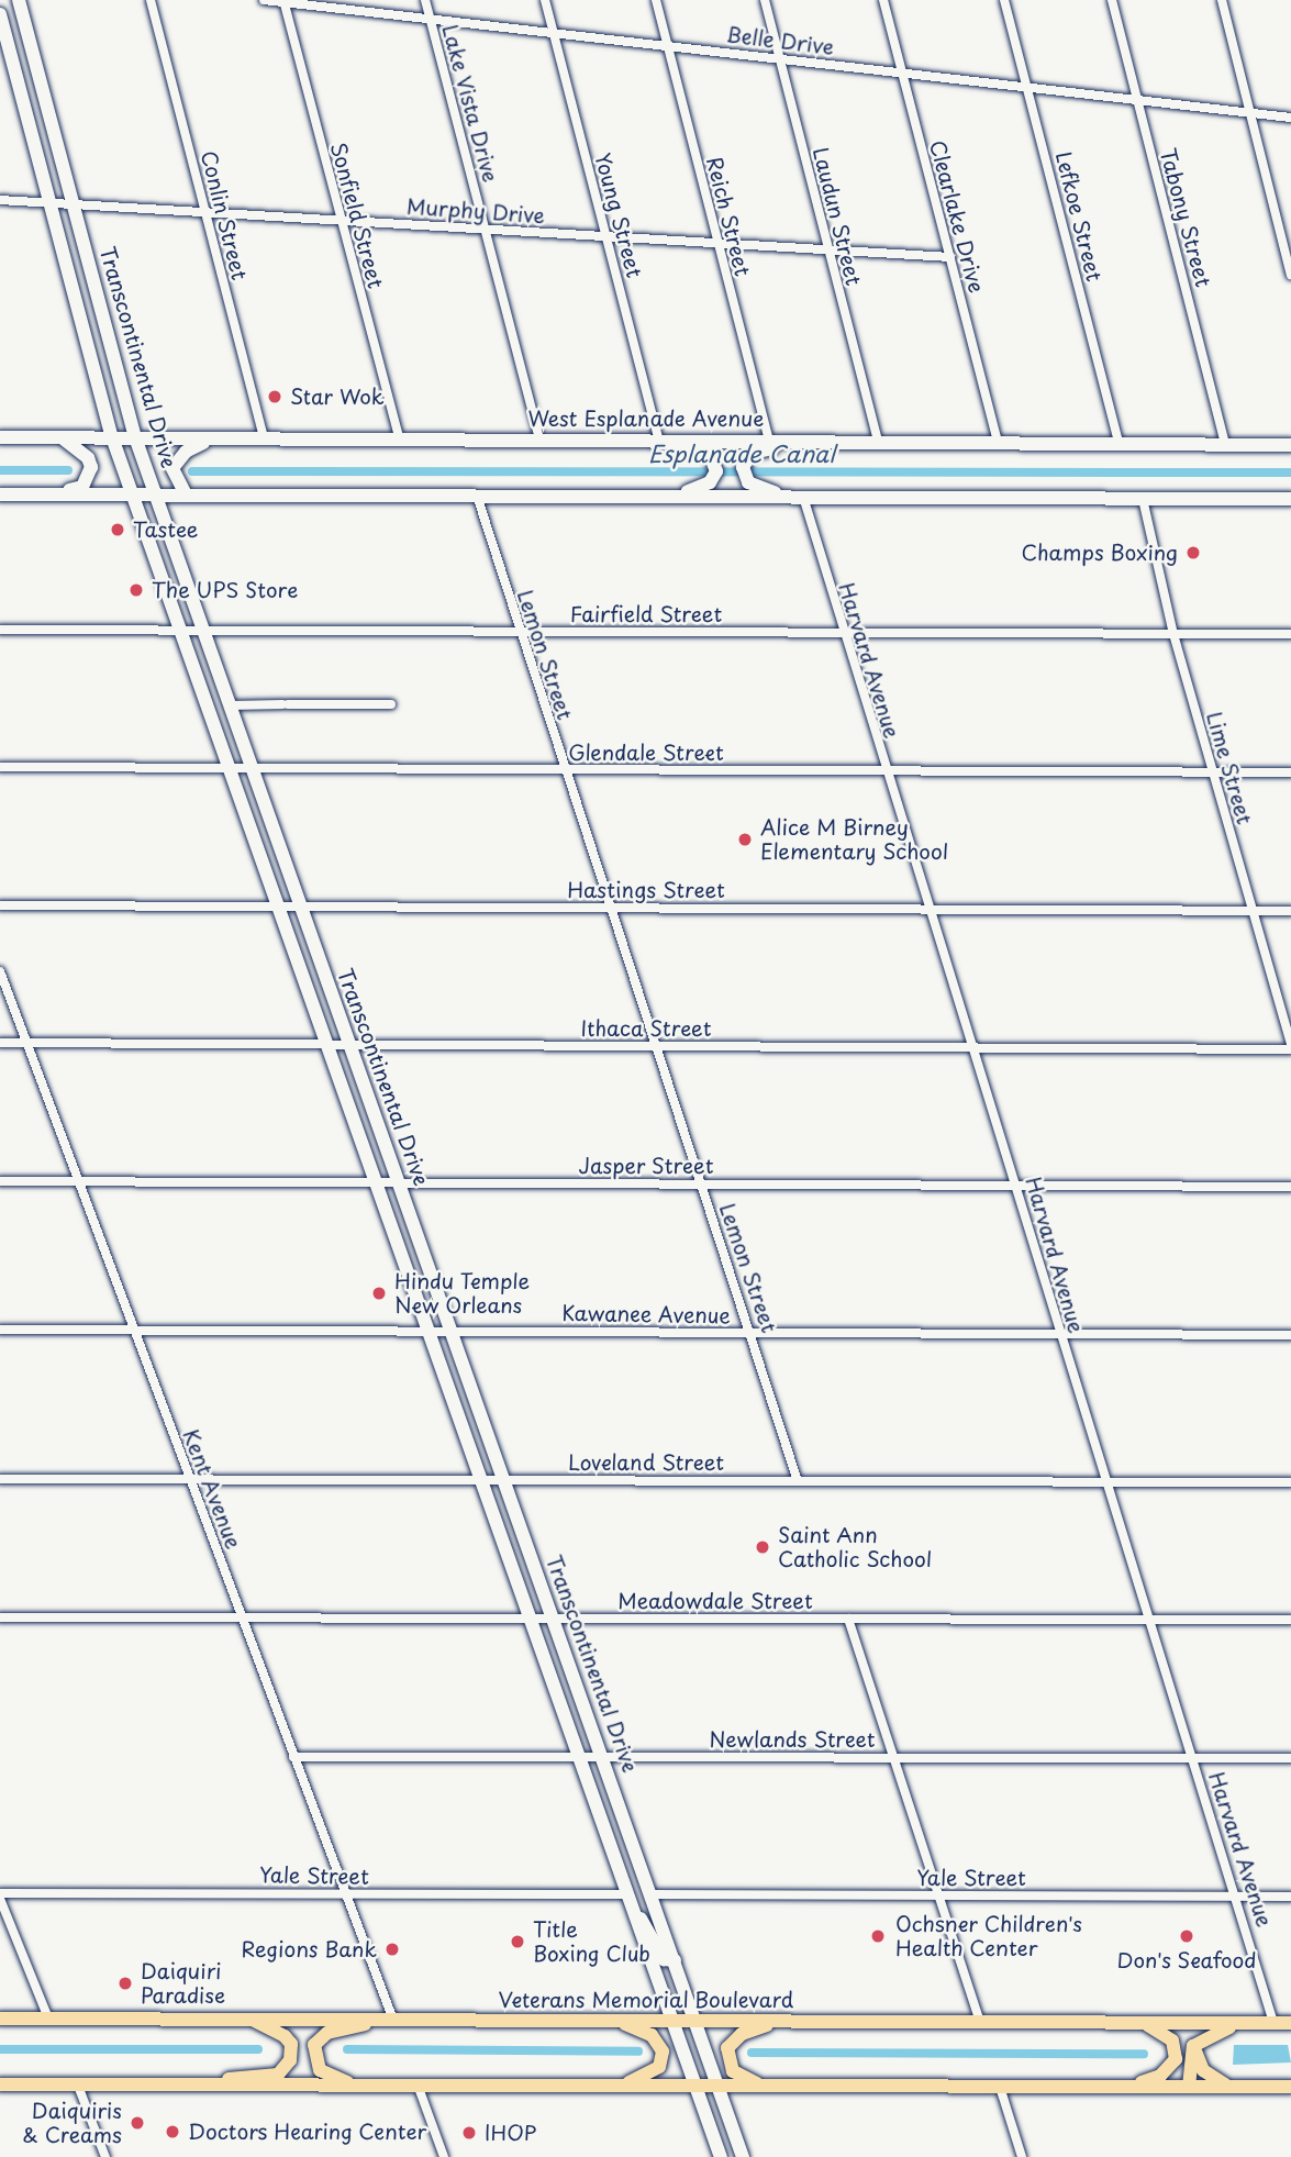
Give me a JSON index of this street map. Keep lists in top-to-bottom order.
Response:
{
  "streets": {
    "main road": ["Veterans Memorial Boulevard"],
    "street": [
      "Belle Drive",
      "Lake Vista Drive",
      "Murphy Drive",
      "Conlin Street",
      "Sonfield Street",
      "Young Street",
      "Reich Street",
      "Laudun Street",
      "Clearlake Drive",
      "Lefkoe Street",
      "Tabony Street",
      "Transcontinental Drive",
      "West Esplanade Avenue",
      "Fairfield Street",
      "Lemon Street",
      "Harvard Avenue",
      "Glendale Street",
      "Lime Street",
      "Hastings Street",
      "Ithaca Street",
      "Jasper Street",
      "Kawanee Avenue",
      "Loveland Street",
      "Kent Avenue",
      "Meadowdale Street",
      "Newlands Street",
      "Yale Street"
    ]
  },
  "crossings": [
    ["Belle Drive", "Lake Vista Drive"],
    ["Belle Drive", "Sonfield Street"],
    ["Belle Drive", "Young Street"],
    ["Belle Drive", "Reich Street"],
    ["Belle Drive", "Laudun Street"],
    ["Belle Drive", "Clearlake Drive"],
    ["Belle Drive", "Lefkoe Street"],
    ["Belle Drive", "Tabony Street"],
    ["Lake Vista Drive", "Murphy Drive"],
    ["Lake Vista Drive", "West Esplanade Avenue"],
    ["Murphy Drive", "Conlin Street"],
    ["Murphy Drive", "Sonfield Street"],
    ["Murphy Drive", "Young Street"],
    ["Murphy Drive", "Reich Street"],
    ["Murphy Drive", "Laudun Street"],
    ["Murphy Drive", "Clearlake Drive"],
    ["Murphy Drive", "Transcontinental Drive"],
    ["Conlin Street", "West Esplanade Avenue"],
    ["Sonfield Street", "West Esplanade Avenue"],
    ["Young Street", "West Esplanade Avenue"],
    ["Reich Street", "West Esplanade Avenue"],
    ["Laudun Street", "West Esplanade Avenue"],
    ["Clearlake Drive", "West Esplanade Avenue"],
    ["Lefkoe Street", "West Esplanade Avenue"],
    ["Tabony Street", "West Esplanade Avenue"],
    ["Transcontinental Drive", "West Esplanade Avenue"],
    ["Transcontinental Drive", "Fairfield Street"],
    ["Transcontinental Drive", "Glendale Street"],
    ["Transcontinental Drive", "Hastings Street"],
    ["Transcontinental Drive", "Ithaca Street"],
    ["Transcontinental Drive", "Jasper Street"],
    ["Transcontinental Drive", "Kawanee Avenue"],
    ["Transcontinental Drive", "Loveland Street"],
    ["Transcontinental Drive", "Meadowdale Street"],
    ["Transcontinental Drive", "Newlands Street"],
    ["Transcontinental Drive", "Yale Street"],
    ["Transcontinental Drive", "Veterans Memorial Boulevard"],
    ["Fairfield Street", "Lemon Street"],
    ["Fairfield Street", "Harvard Avenue"],
    ["Fairfield Street", "Lime Street"],
    ["Lemon Street", "Glendale Street"],
    ["Lemon Street", "Hastings Street"],
    ["Lemon Street", "Ithaca Street"],
    ["Lemon Street", "Jasper Street"],
    ["Lemon Street", "Kawanee Avenue"],
    ["Lemon Street", "Loveland Street"],
    ["Harvard Avenue", "Glendale Street"],
    ["Harvard Avenue", "Hastings Street"],
    ["Harvard Avenue", "Ithaca Street"],
    ["Harvard Avenue", "Jasper Street"],
    ["Harvard Avenue", "Kawanee Avenue"],
    ["Harvard Avenue", "Loveland Street"],
    ["Harvard Avenue", "Meadowdale Street"],
    ["Harvard Avenue", "Newlands Street"],
    ["Harvard Avenue", "Yale Street"],
    ["Harvard Avenue", "Veterans Memorial Boulevard"],
    ["Glendale Street", "Lime Street"],
    ["Lime Street", "Hastings Street"],
    ["Lime Street", "Ithaca Street"],
    ["Ithaca Street", "Kent Avenue"],
    ["Jasper Street", "Kent Avenue"],
    ["Kawanee Avenue", "Kent Avenue"],
    ["Loveland Street", "Kent Avenue"],
    ["Kent Avenue", "Meadowdale Street"],
    ["Kent Avenue", "Newlands Street"],
    ["Kent Avenue", "Yale Street"],
    ["Kent Avenue", "Veterans Memorial Boulevard"]
  ],
  "water": ["Esplanade Canal"],
  "places": [
    "Star Wok",
    "Tastee",
    "Champs Boxing",
    "The UPS Store",
    "Alice M Birney Elementary School",
    "Hindu Temple New Orleans",
    "Saint Ann Catholic School",
    "Ochsner Children's Health Center",
    "Don's Seafood",
    "Title Boxing Club",
    "Regions Bank",
    "Daiquiri Paradise",
    "Daiquiris & Creams",
    "Doctors Hearing Center",
    "IHOP"
  ]
}
